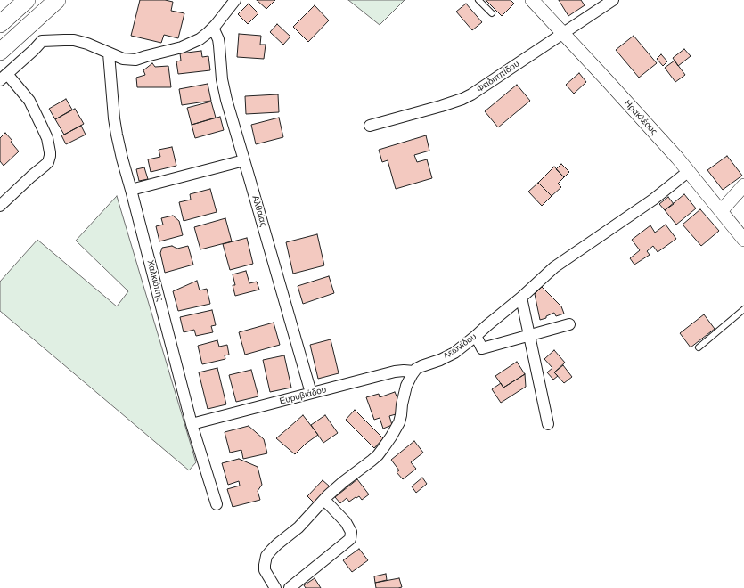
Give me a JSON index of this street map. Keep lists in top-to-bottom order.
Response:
{
  "streets": {
    "street": [
      "Φειδιππίδου",
      "Ηρακλέους",
      "Αλθαίας",
      "Χαλκιόπης",
      "Λεωνίδου",
      "Ευρυβιάδου"
    ]
  },
  "crossings": [
    ["Φειδιππίδου", "Ηρακλέους"],
    ["Ηρακλέους", "Λεωνίδου"],
    ["Αλθαίας", "Ευρυβιάδου"],
    ["Χαλκιόπης", "Ευρυβιάδου"],
    ["Λεωνίδου", "Ευρυβιάδου"]
  ]
}
